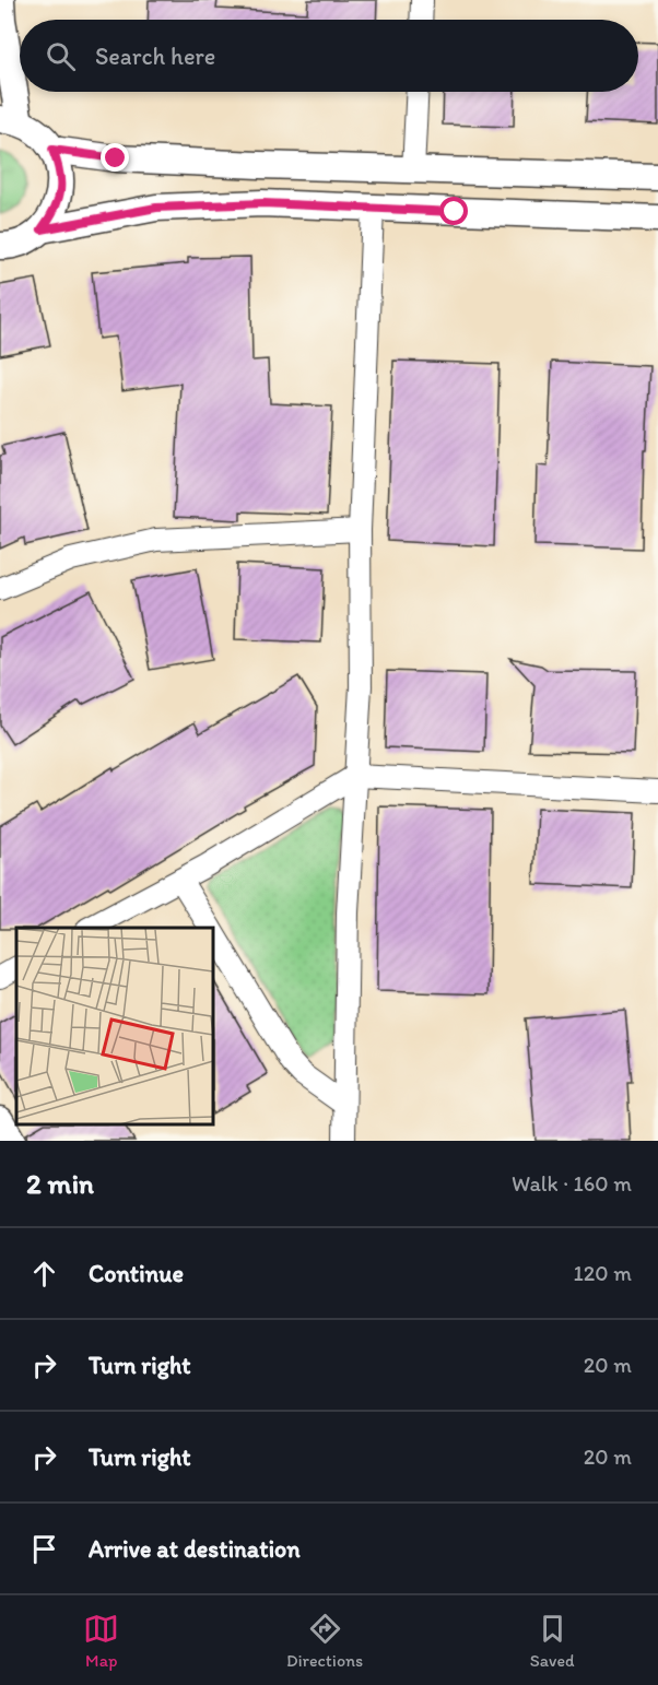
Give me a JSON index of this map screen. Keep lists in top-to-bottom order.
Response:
{
  "page": {
    "search": "Search here",
    "heading": ["2 min", "Walk · 160 m"],
    "list": [
      ["Continue", "120 m"],
      ["Turn right", "20 m"],
      ["Turn right", "20 m"],
      "Arrive at destination"
    ],
    "nav": ["Map", "Directions", "Saved"]
  }
}
